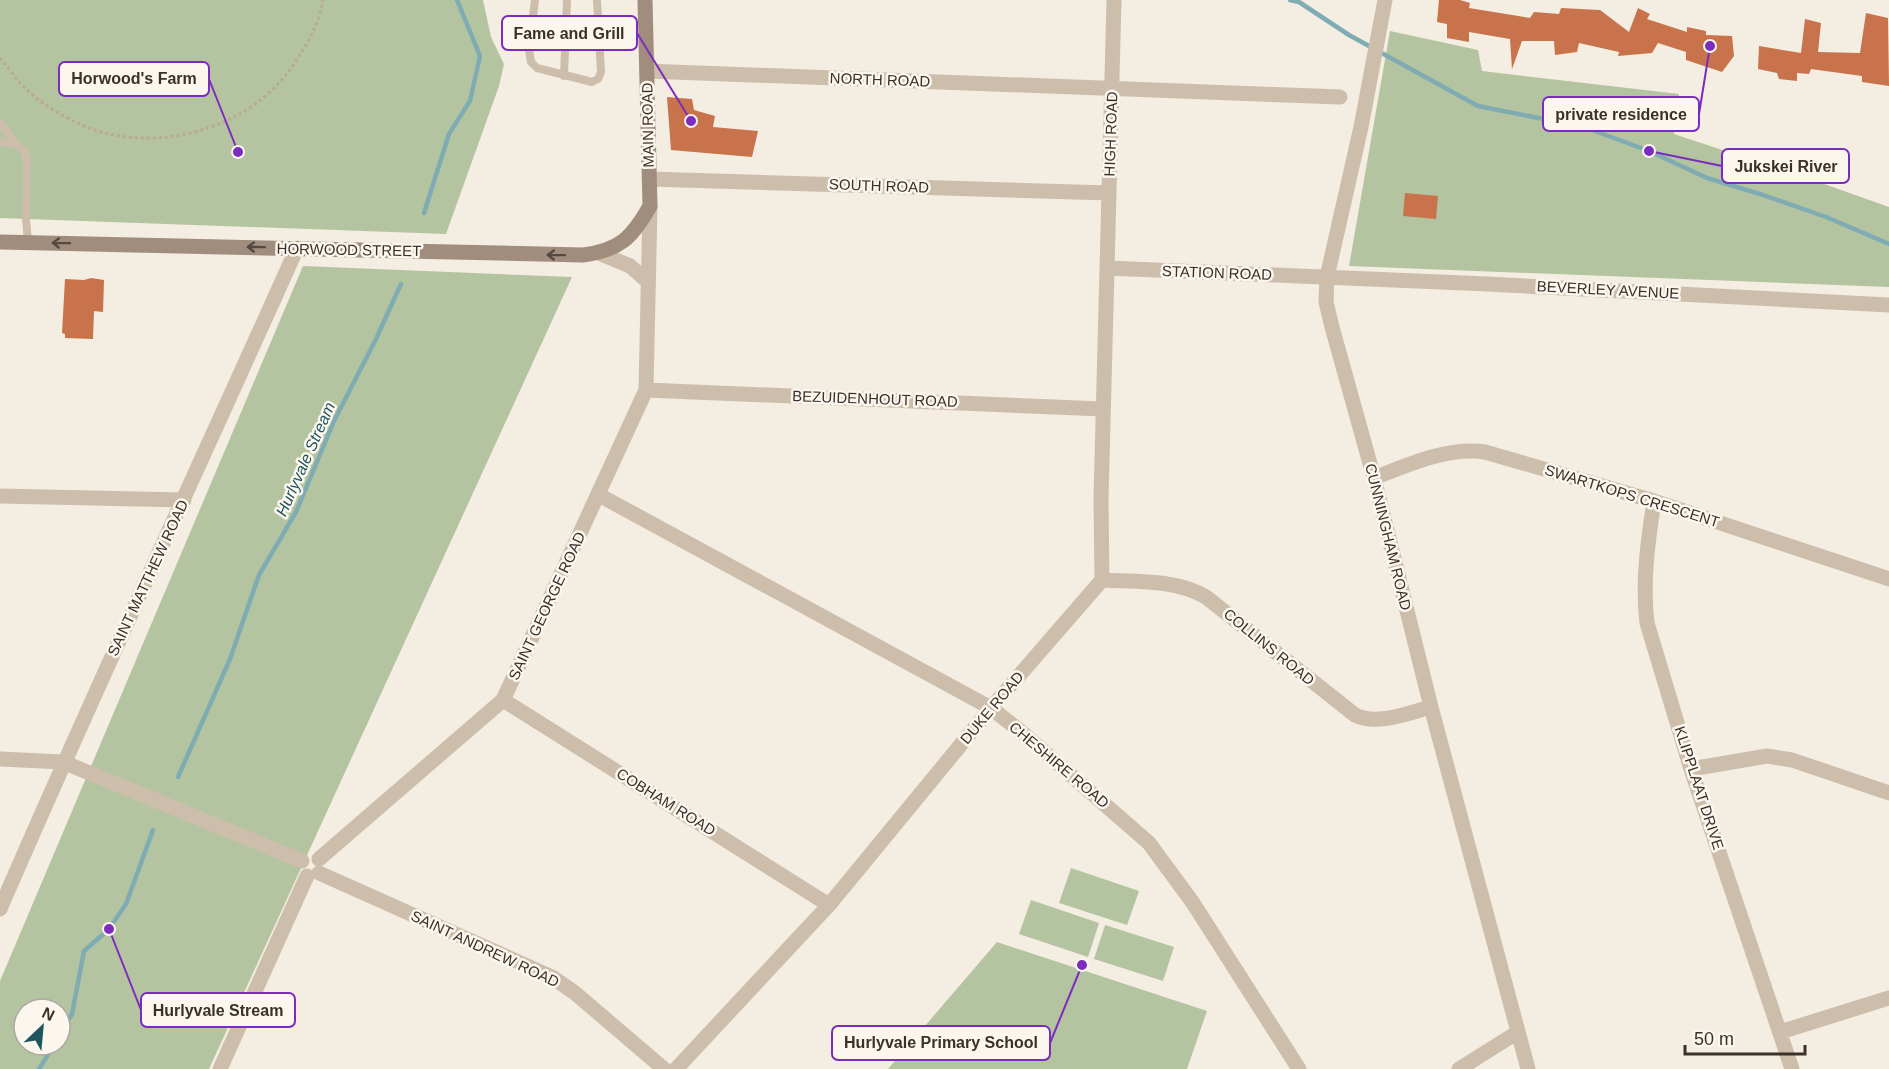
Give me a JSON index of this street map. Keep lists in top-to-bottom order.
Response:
{
  "streets": {
    "main road": ["MAIN ROAD", "HORWOOD STREET"],
    "street": [
      "NORTH ROAD",
      "HIGH ROAD",
      "SOUTH ROAD",
      "STATION ROAD",
      "BEVERLEY AVENUE",
      "BEZUIDENHOUT ROAD",
      "SWARTKOPS CRESCENT",
      "CUNNINGHAM ROAD",
      "SAINT MATTHEW ROAD",
      "SAINT GEORGE ROAD",
      "COLLINS ROAD",
      "DUKE ROAD",
      "CHESHIRE ROAD",
      "KLIPPLAAT DRIVE",
      "COBHAM ROAD",
      "SAINT ANDREW ROAD"
    ]
  },
  "crossings": [
    ["NORTH ROAD", "MAIN ROAD"],
    ["NORTH ROAD", "HIGH ROAD"],
    ["MAIN ROAD", "SOUTH ROAD"],
    ["HIGH ROAD", "SOUTH ROAD"],
    ["HIGH ROAD", "STATION ROAD"],
    ["HORWOOD STREET", "SAINT MATTHEW ROAD"],
    ["HORWOOD STREET", "SAINT GEORGE ROAD"],
    ["STATION ROAD", "BEVERLEY AVENUE"],
    ["STATION ROAD", "CUNNINGHAM ROAD"],
    ["BEVERLEY AVENUE", "CUNNINGHAM ROAD"],
    ["BEZUIDENHOUT ROAD", "SAINT GEORGE ROAD"],
    ["SWARTKOPS CRESCENT", "CUNNINGHAM ROAD"],
    ["SWARTKOPS CRESCENT", "KLIPPLAAT DRIVE"],
    ["CUNNINGHAM ROAD", "COLLINS ROAD"],
    ["SAINT GEORGE ROAD", "CHESHIRE ROAD"],
    ["SAINT GEORGE ROAD", "COBHAM ROAD"],
    ["SAINT GEORGE ROAD", "SAINT ANDREW ROAD"],
    ["COLLINS ROAD", "DUKE ROAD"],
    ["DUKE ROAD", "CHESHIRE ROAD"],
    ["DUKE ROAD", "COBHAM ROAD"]
  ],
  "one_way": ["HORWOOD STREET"],
  "water": ["Hurlyvale Stream"],
  "places": [
    "private residence",
    "Fame and Grill",
    "Jukskei River",
    "Horwood's Farm",
    "Hurlyvale Stream",
    "Hurlyvale Primary School"
  ],
  "scale_bar": "50 m",
  "north": "top right"
}
